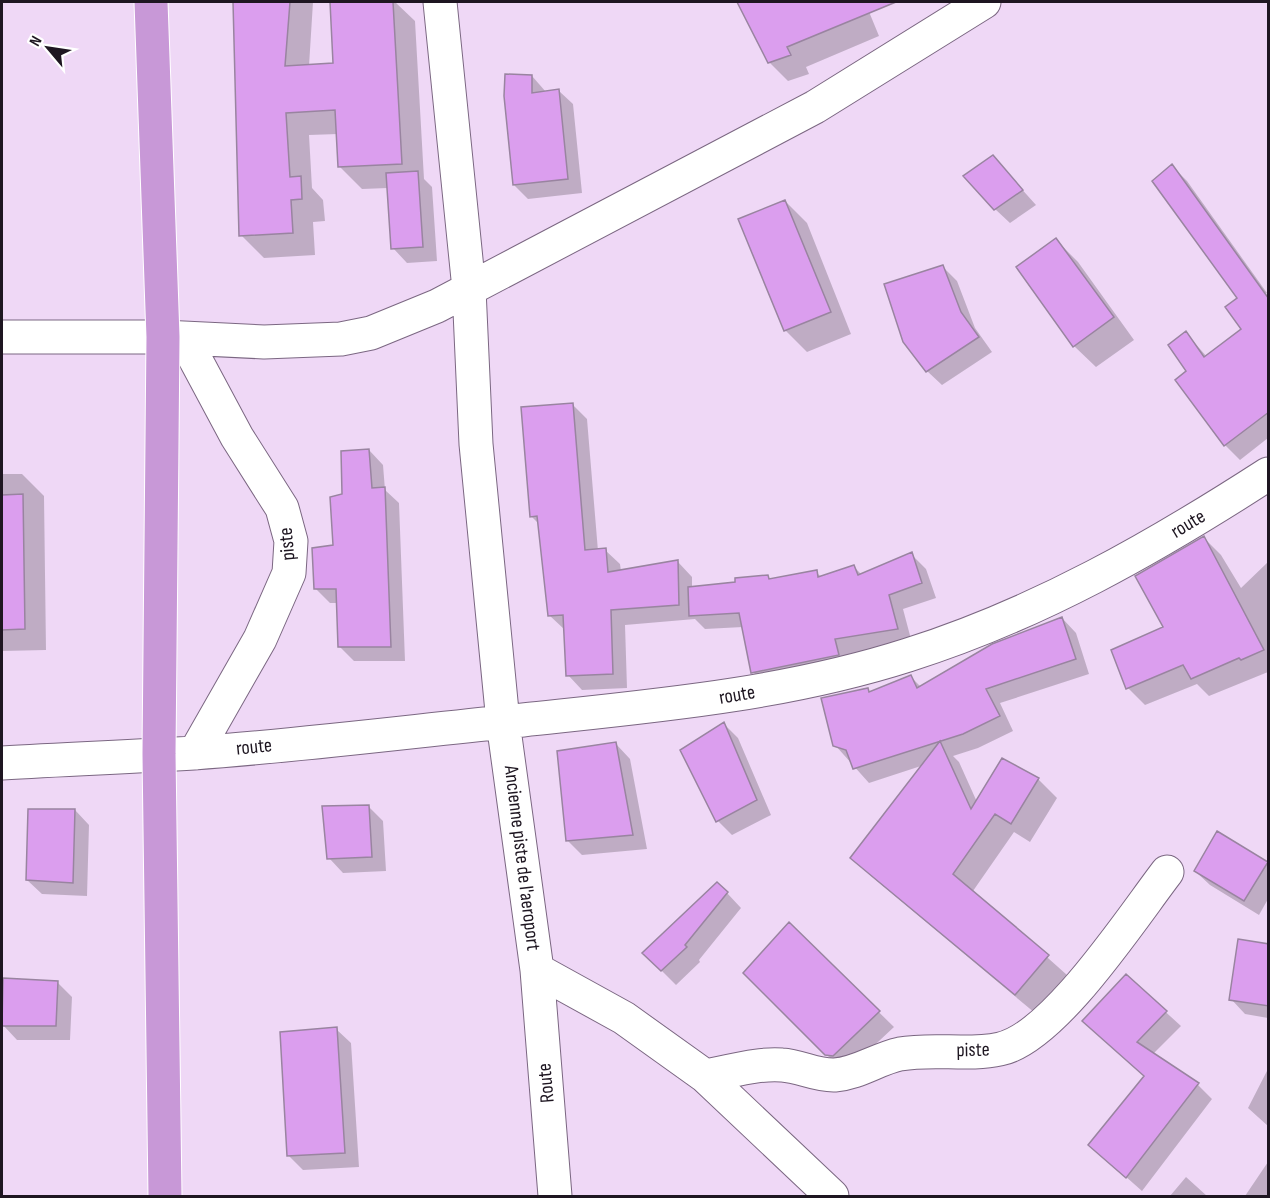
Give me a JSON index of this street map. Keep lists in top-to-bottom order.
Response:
{
  "streets": {
    "street": [
      "route",
      "piste",
      "Ancienne piste de l'aeroport",
      "Route"
    ]
  },
  "crossings": [
    ["route", "piste"],
    ["route", "Ancienne piste de l'aeroport"],
    ["piste", "Ancienne piste de l'aeroport"],
    ["Ancienne piste de l'aeroport", "Route"]
  ],
  "north": "top left"
}
